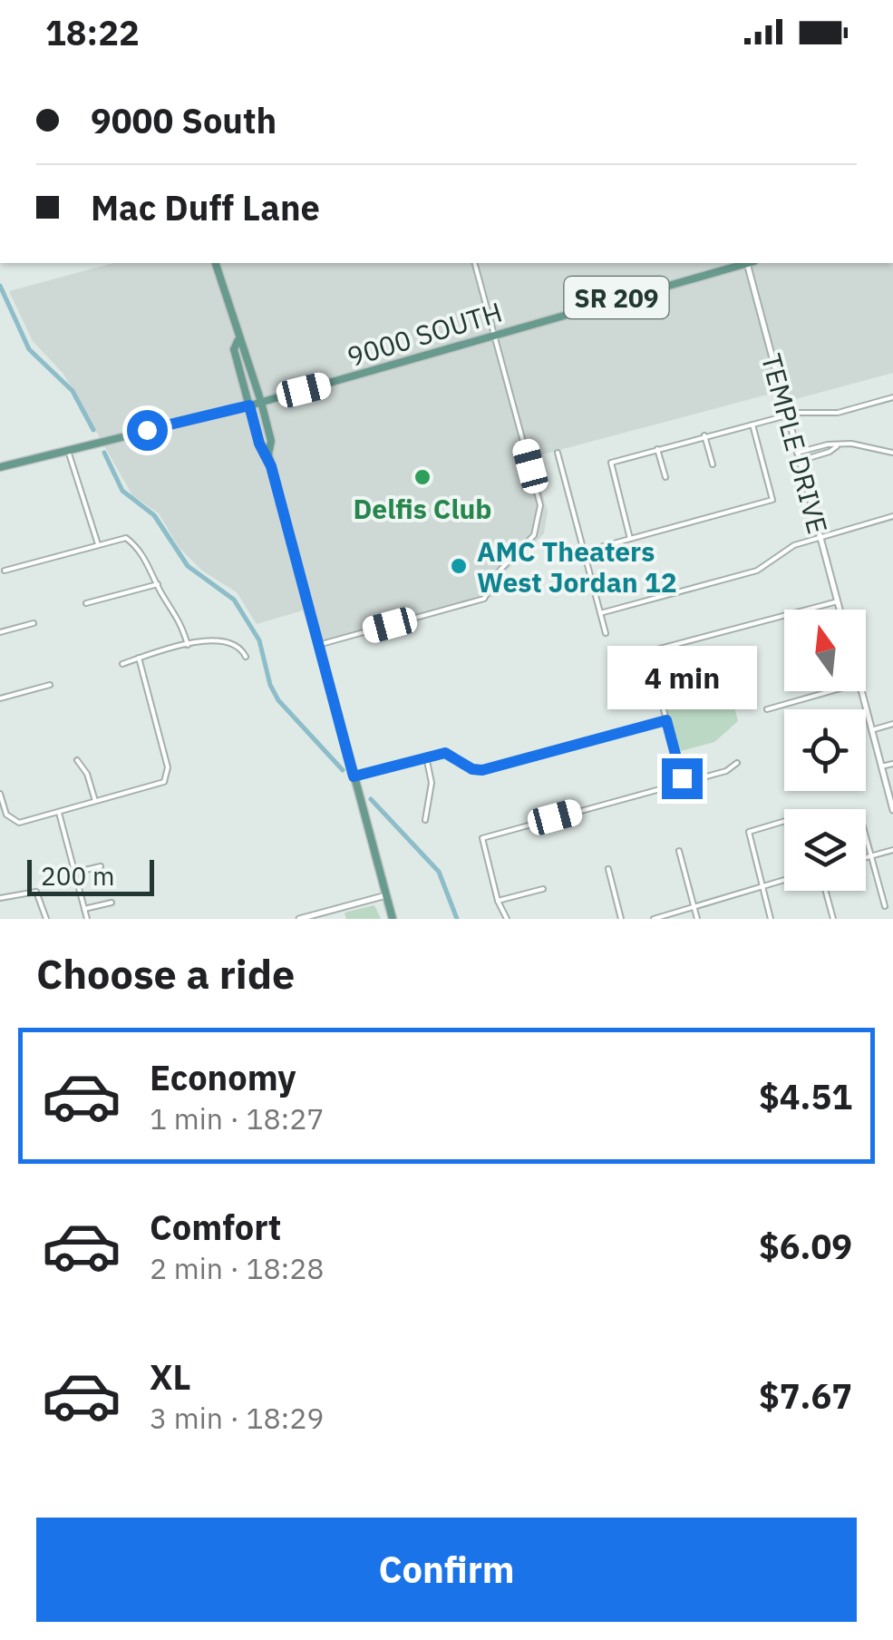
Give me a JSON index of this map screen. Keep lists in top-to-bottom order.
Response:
{
  "streets": {
    "main road": ["SR 209", "9000 SOUTH"],
    "street": ["TEMPLE DRIVE"]
  },
  "places": ["Delfis Club", "AMC Theaters West Jordan 12"],
  "scale_bar": "200 m",
  "north": "top",
  "page": {
    "status": "18:22",
    "banner": ["9000 South", "Mac Duff Lane"],
    "bubble": "4 min",
    "scale": "200 m",
    "heading": "Choose a ride",
    "list": [
      {
        "name": "Economy",
        "note": "1 min · 18:27",
        "value": "$4.51"
      },
      {
        "name": "Comfort",
        "note": "2 min · 18:28",
        "value": "$6.09"
      },
      {
        "name": "XL",
        "note": "3 min · 18:29",
        "value": "$7.67"
      }
    ],
    "buttons": "Confirm"
  }
}
